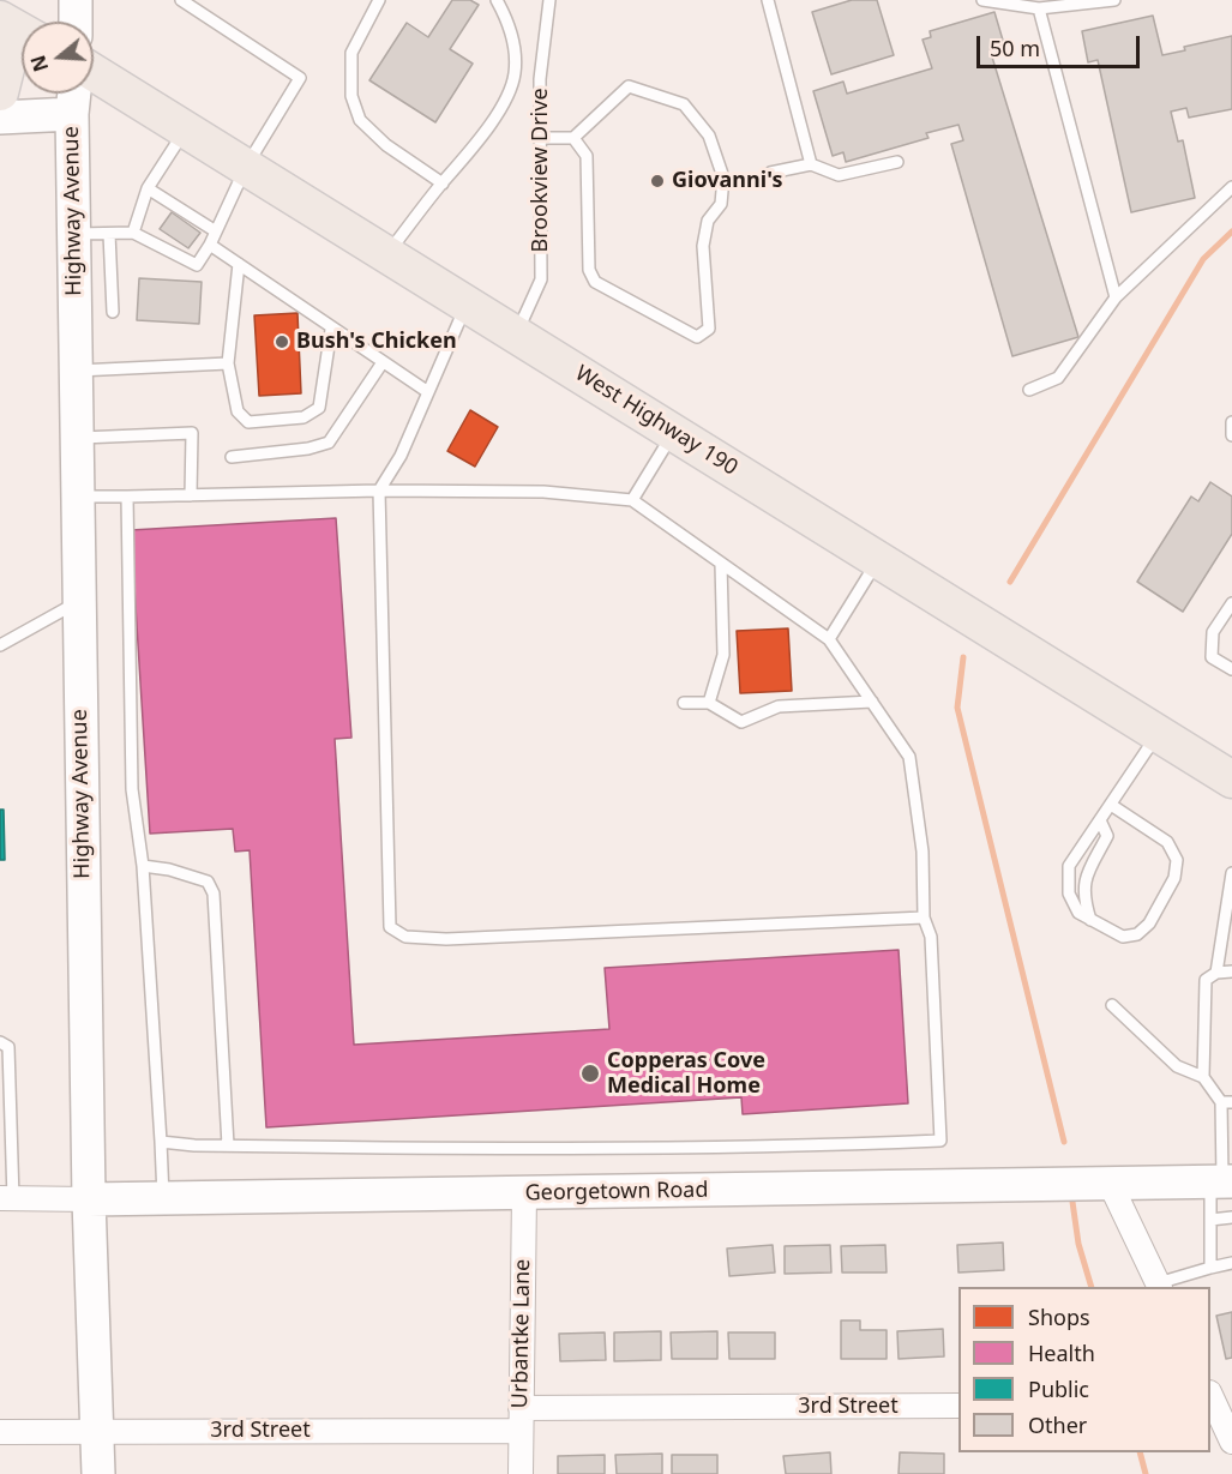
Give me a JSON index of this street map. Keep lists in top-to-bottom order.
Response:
{
  "streets": {
    "main road": ["West Highway 190"],
    "street": [
      "Highway Avenue",
      "Georgetown Road",
      "Urbantke Lane",
      "3rd Street"
    ],
    "lane": ["Brookview Drive"]
  },
  "crossings": [
    ["Brookview Drive", "West Highway 190"],
    ["Highway Avenue", "Georgetown Road"],
    ["Highway Avenue", "3rd Street"],
    ["Georgetown Road", "Urbantke Lane"],
    ["Urbantke Lane", "3rd Street"]
  ],
  "places": ["Giovanni's", "Bush's Chicken", "Copperas Cove Medical Home"],
  "legend": [
    "Shops",
    "Health",
    "Public",
    "Other"
  ],
  "scale_bar": "50 m",
  "north": "left"
}
